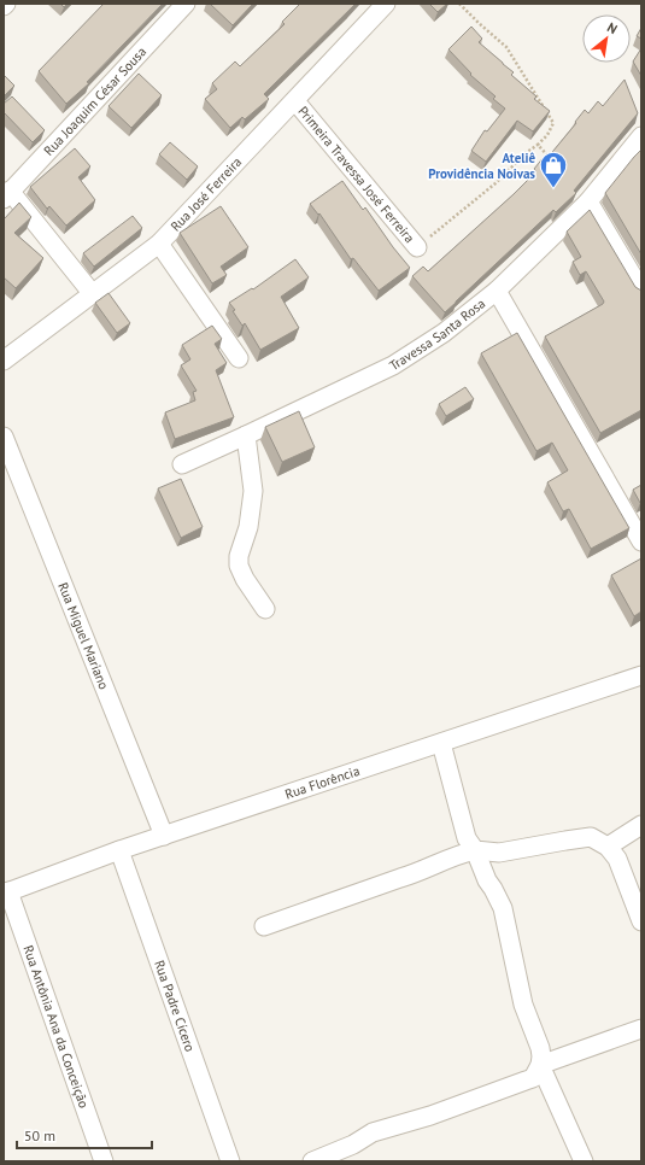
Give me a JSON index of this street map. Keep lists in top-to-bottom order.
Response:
{
  "streets": {
    "street": [
      "Rua Joaquim César Sousa",
      "Primeira Travessa José Ferreira",
      "Rua José Ferreira",
      "Travessa Santa Rosa",
      "Rua Miguel Mariano",
      "Rua Florência",
      "Rua Padre Cícero",
      "Rua Antônia Ana da Conceição"
    ]
  },
  "crossings": [
    ["Primeira Travessa José Ferreira", "Rua José Ferreira"],
    ["Rua Miguel Mariano", "Rua Florência"],
    ["Rua Florência", "Rua Padre Cícero"],
    ["Rua Florência", "Rua Antônia Ana da Conceição"]
  ],
  "places": {
    "shop": ["Ateliê Providência Noivas"]
  },
  "scale_bar": "50 m",
  "north": "top right"
}
